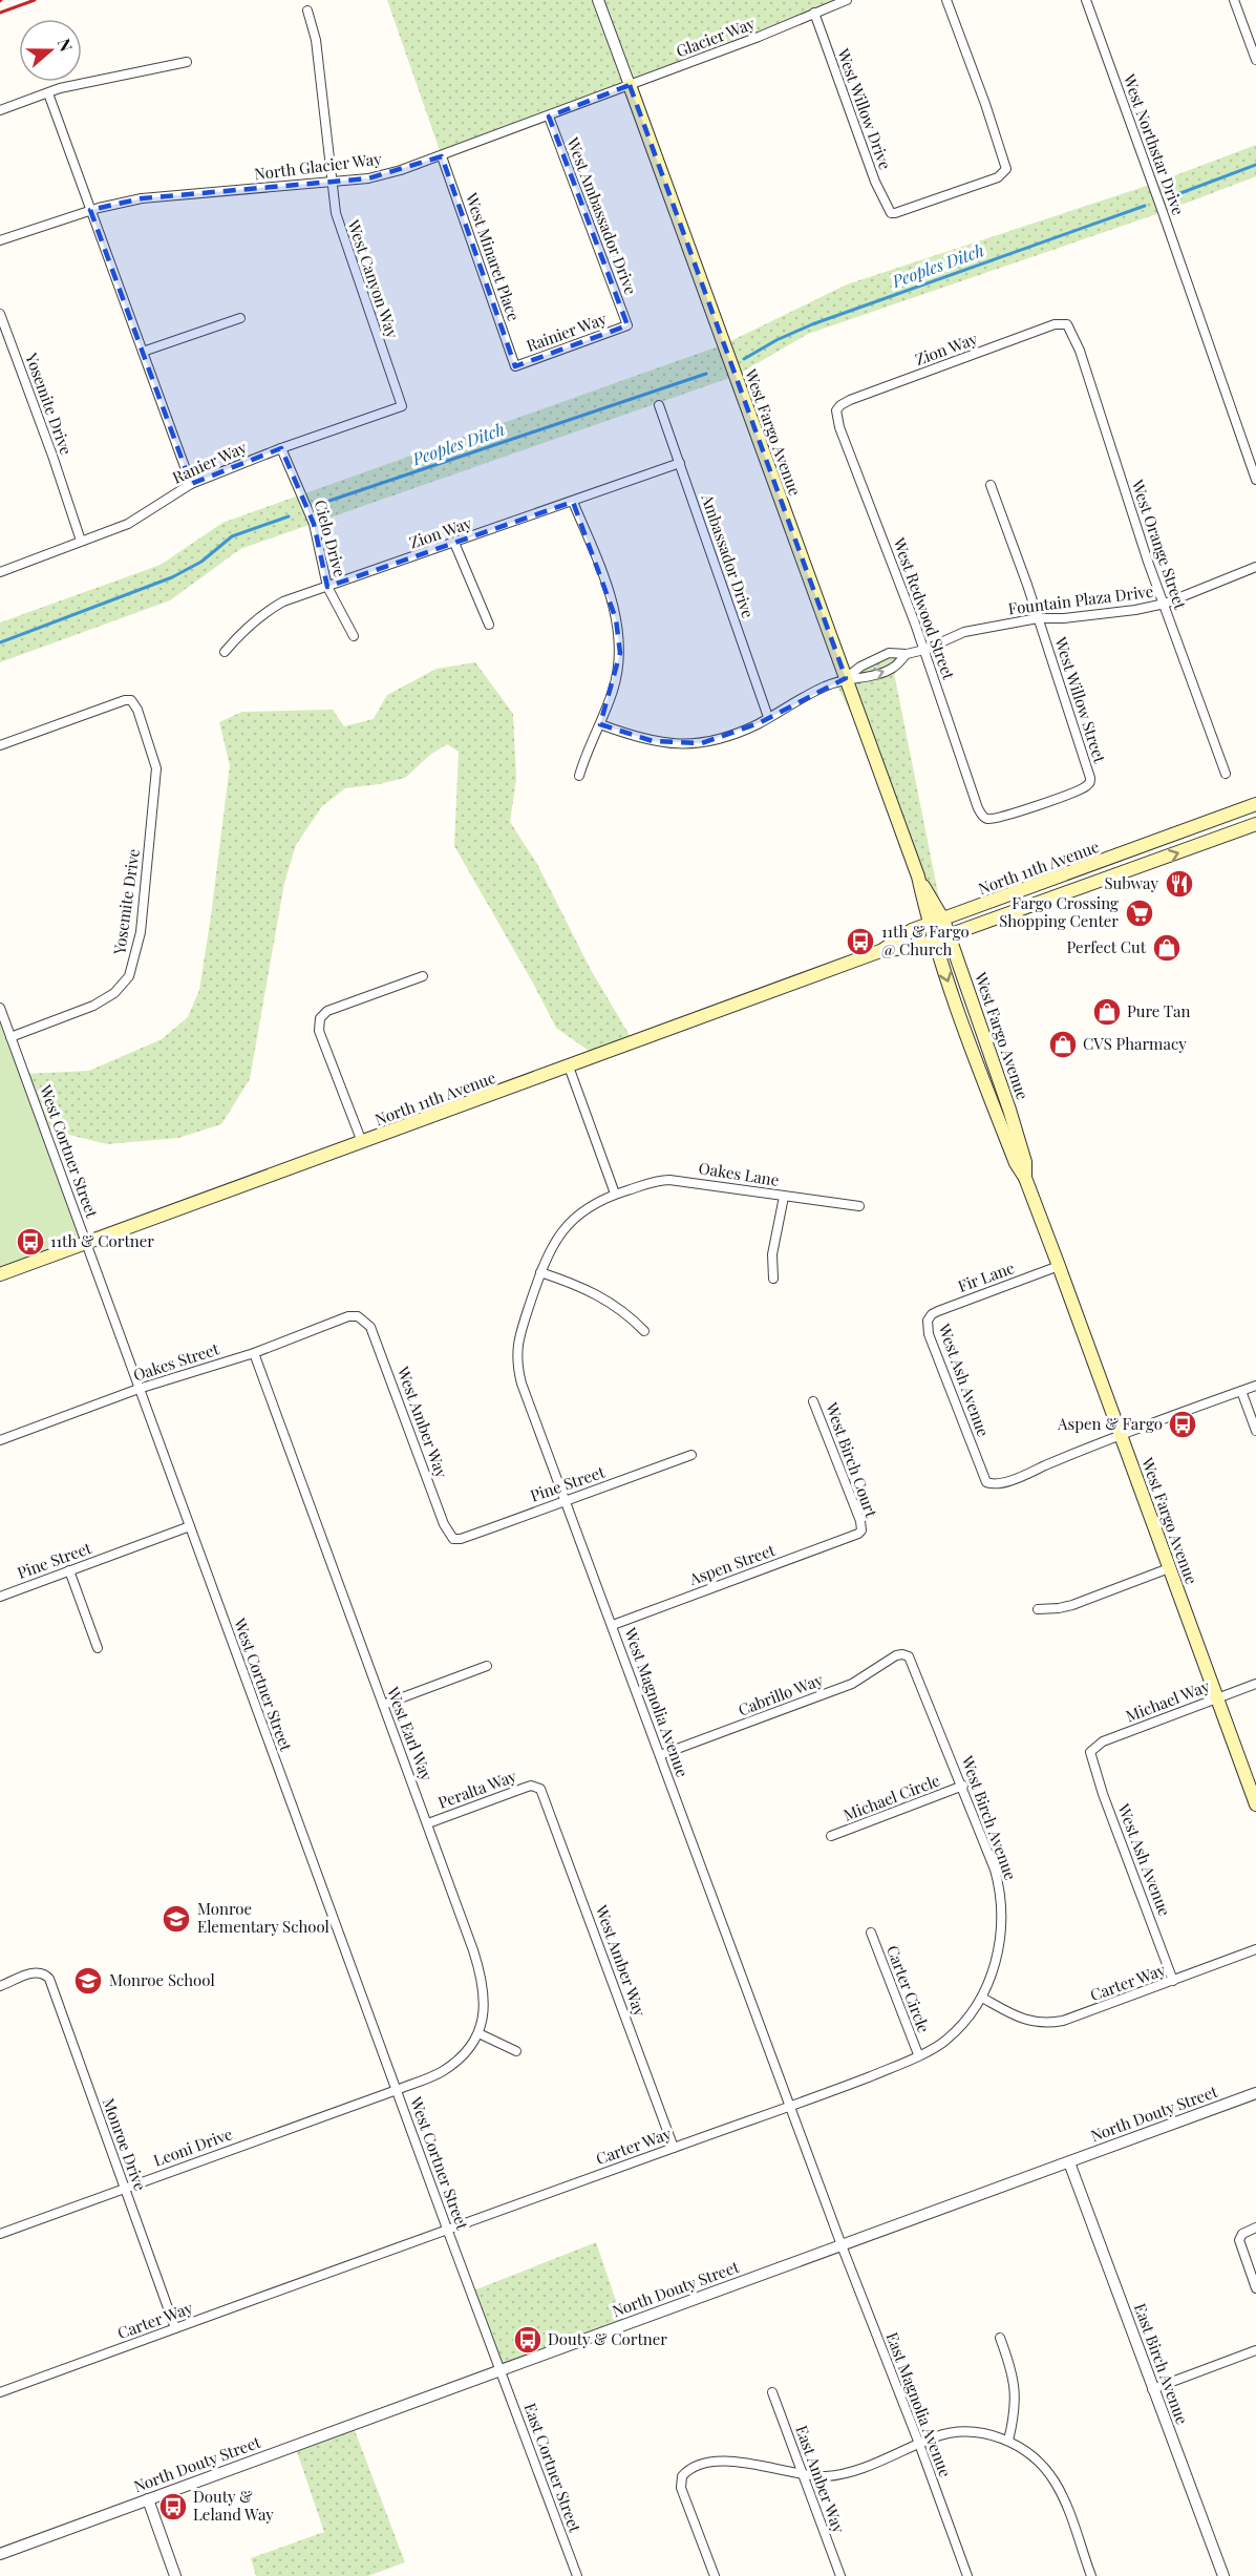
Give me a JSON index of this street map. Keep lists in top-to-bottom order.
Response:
{
  "streets": {
    "main road": ["West Fargo Avenue", "North 11th Avenue"],
    "street": [
      "Glacier Way",
      "West Willow Drive",
      "West Northstar Drive",
      "North Glacier Way",
      "West Ambassador Drive",
      "West Minaret Place",
      "West Canyon Way",
      "Rainier Way",
      "Zion Way",
      "Yosemite Drive",
      "Ranier Way",
      "Cielo Drive",
      "West Orange Street",
      "Ambassador Drive",
      "Fountain Plaza Drive",
      "West Redwood Street",
      "West Willow Street",
      "West Cortner Street",
      "Oakes Lane",
      "Fir Lane",
      "Oakes Street",
      "West Ash Avenue",
      "West Amber Way",
      "West Birch Court",
      "Pine Street",
      "Aspen Street",
      "Cabrillo Way",
      "Michael Way",
      "West Magnolia Avenue",
      "West Earl Way",
      "Peralta Way",
      "Michael Circle",
      "West Birch Avenue",
      "Carter Way",
      "Carter Circle",
      "North Douty Street",
      "Monroe Drive",
      "Leoni Drive",
      "East Birch Avenue",
      "East Magnolia Avenue",
      "East Cortner Street",
      "East Amber Way"
    ]
  },
  "crossings": [
    ["Glacier Way", "West Willow Drive"],
    ["Glacier Way", "North Glacier Way"],
    ["Glacier Way", "West Fargo Avenue"],
    ["North Glacier Way", "West Ambassador Drive"],
    ["North Glacier Way", "West Minaret Place"],
    ["North Glacier Way", "West Canyon Way"],
    ["North Glacier Way", "West Fargo Avenue"],
    ["West Ambassador Drive", "Rainier Way"],
    ["West Minaret Place", "Rainier Way"],
    ["West Canyon Way", "Ranier Way"],
    ["Zion Way", "Cielo Drive"],
    ["Zion Way", "West Orange Street"],
    ["Zion Way", "Ambassador Drive"],
    ["Zion Way", "West Redwood Street"],
    ["Yosemite Drive", "Ranier Way"],
    ["Yosemite Drive", "West Cortner Street"],
    ["West Fargo Avenue", "Fountain Plaza Drive"],
    ["West Fargo Avenue", "North 11th Avenue"],
    ["West Fargo Avenue", "Fir Lane"],
    ["West Fargo Avenue", "West Ash Avenue"],
    ["West Fargo Avenue", "Michael Way"],
    ["Ranier Way", "Cielo Drive"],
    ["West Orange Street", "Fountain Plaza Drive"],
    ["Ambassador Drive", "Fountain Plaza Drive"],
    ["Fountain Plaza Drive", "West Redwood Street"],
    ["Fountain Plaza Drive", "West Willow Street"],
    ["West Redwood Street", "West Willow Street"],
    ["North 11th Avenue", "West Cortner Street"],
    ["West Cortner Street", "Oakes Street"],
    ["West Cortner Street", "Pine Street"],
    ["West Cortner Street", "Carter Way"],
    ["West Cortner Street", "North Douty Street"],
    ["West Cortner Street", "Leoni Drive"],
    ["West Cortner Street", "East Cortner Street"],
    ["Oakes Lane", "West Magnolia Avenue"],
    ["Fir Lane", "West Ash Avenue"],
    ["Oakes Street", "West Amber Way"],
    ["Oakes Street", "West Earl Way"],
    ["West Ash Avenue", "Michael Way"],
    ["West Ash Avenue", "Carter Way"],
    ["West Amber Way", "Pine Street"],
    ["West Amber Way", "Peralta Way"],
    ["West Amber Way", "Carter Way"],
    ["West Birch Court", "Aspen Street"],
    ["Pine Street", "West Magnolia Avenue"],
    ["Aspen Street", "West Magnolia Avenue"],
    ["Cabrillo Way", "West Magnolia Avenue"],
    ["Cabrillo Way", "West Birch Avenue"],
    ["West Magnolia Avenue", "Carter Way"],
    ["West Magnolia Avenue", "North Douty Street"],
    ["West Magnolia Avenue", "East Magnolia Avenue"],
    ["West Earl Way", "Peralta Way"],
    ["Michael Circle", "West Birch Avenue"],
    ["West Birch Avenue", "Carter Way"],
    ["Carter Way", "Carter Circle"],
    ["Carter Way", "Monroe Drive"],
    ["North Douty Street", "East Birch Avenue"],
    ["North Douty Street", "East Magnolia Avenue"],
    ["North Douty Street", "East Cortner Street"],
    ["Monroe Drive", "Leoni Drive"]
  ],
  "water": ["Peoples Ditch"],
  "places": {
    "restaurant": ["Subway"],
    "supermarket": ["Fargo Crossing Shopping Center"],
    "bus stop": [
      "11th & Fargo @ Church",
      "11th & Cortner",
      "Aspen & Fargo",
      "Douty & Cortner",
      "Douty & Leland Way"
    ],
    "shop": ["Perfect Cut", "Pure Tan", "CVS Pharmacy"],
    "school or university": ["Monroe Elementary School", "Monroe School"]
  },
  "north": "right"
}
